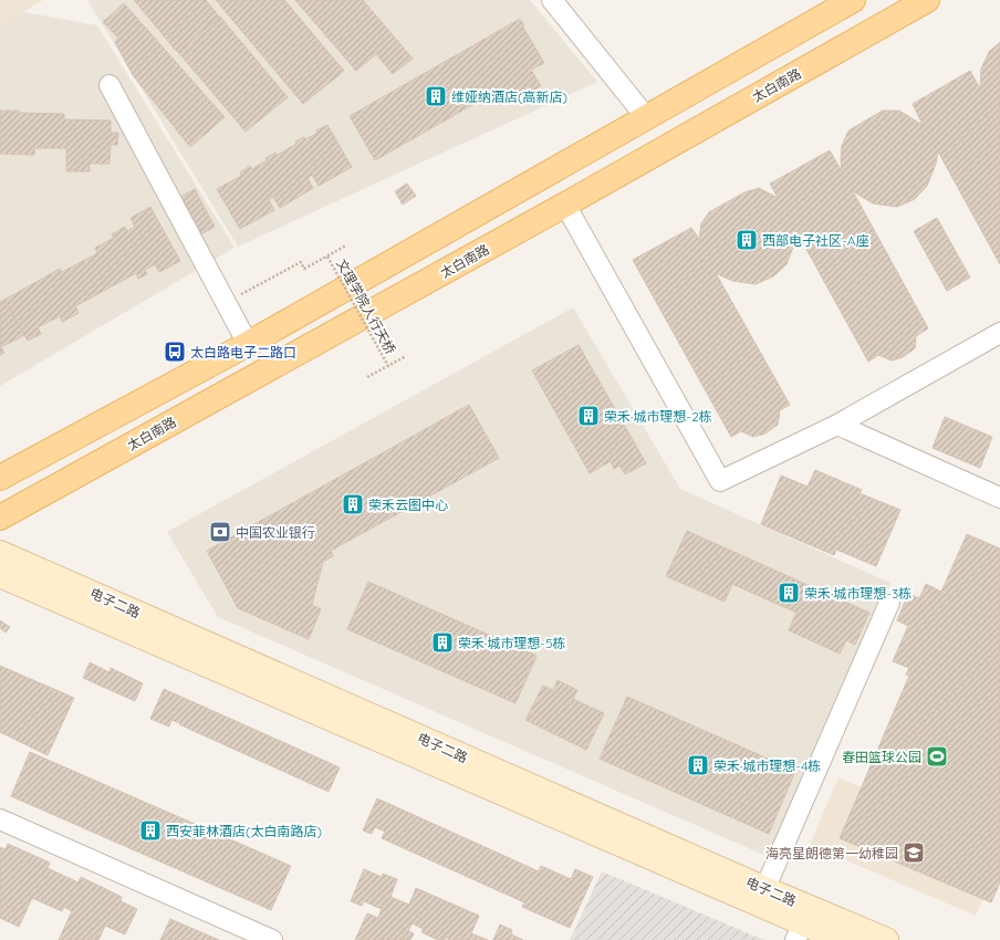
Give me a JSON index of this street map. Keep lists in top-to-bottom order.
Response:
{
  "streets": {
    "main road": ["太白南路", "电子二路"],
    "path": ["文理学院人行天桥"]
  },
  "places": {
    "building": [
      "维娅纳酒店(高新店)",
      "西部电子社区-A座",
      "荣禾·城市理想-2栋",
      "荣禾云图中心",
      "荣禾·城市理想-3栋",
      "荣禾·城市理想-5栋",
      "荣禾·城市理想-4栋",
      "西安菲林酒店(太白南路店)"
    ],
    "bus stop": ["太白路电子二路口"],
    "bank": ["中国农业银行"],
    "sports": ["春田篮球公园"],
    "school or university": ["海亮星朗德第一幼稚园"]
  }
}
